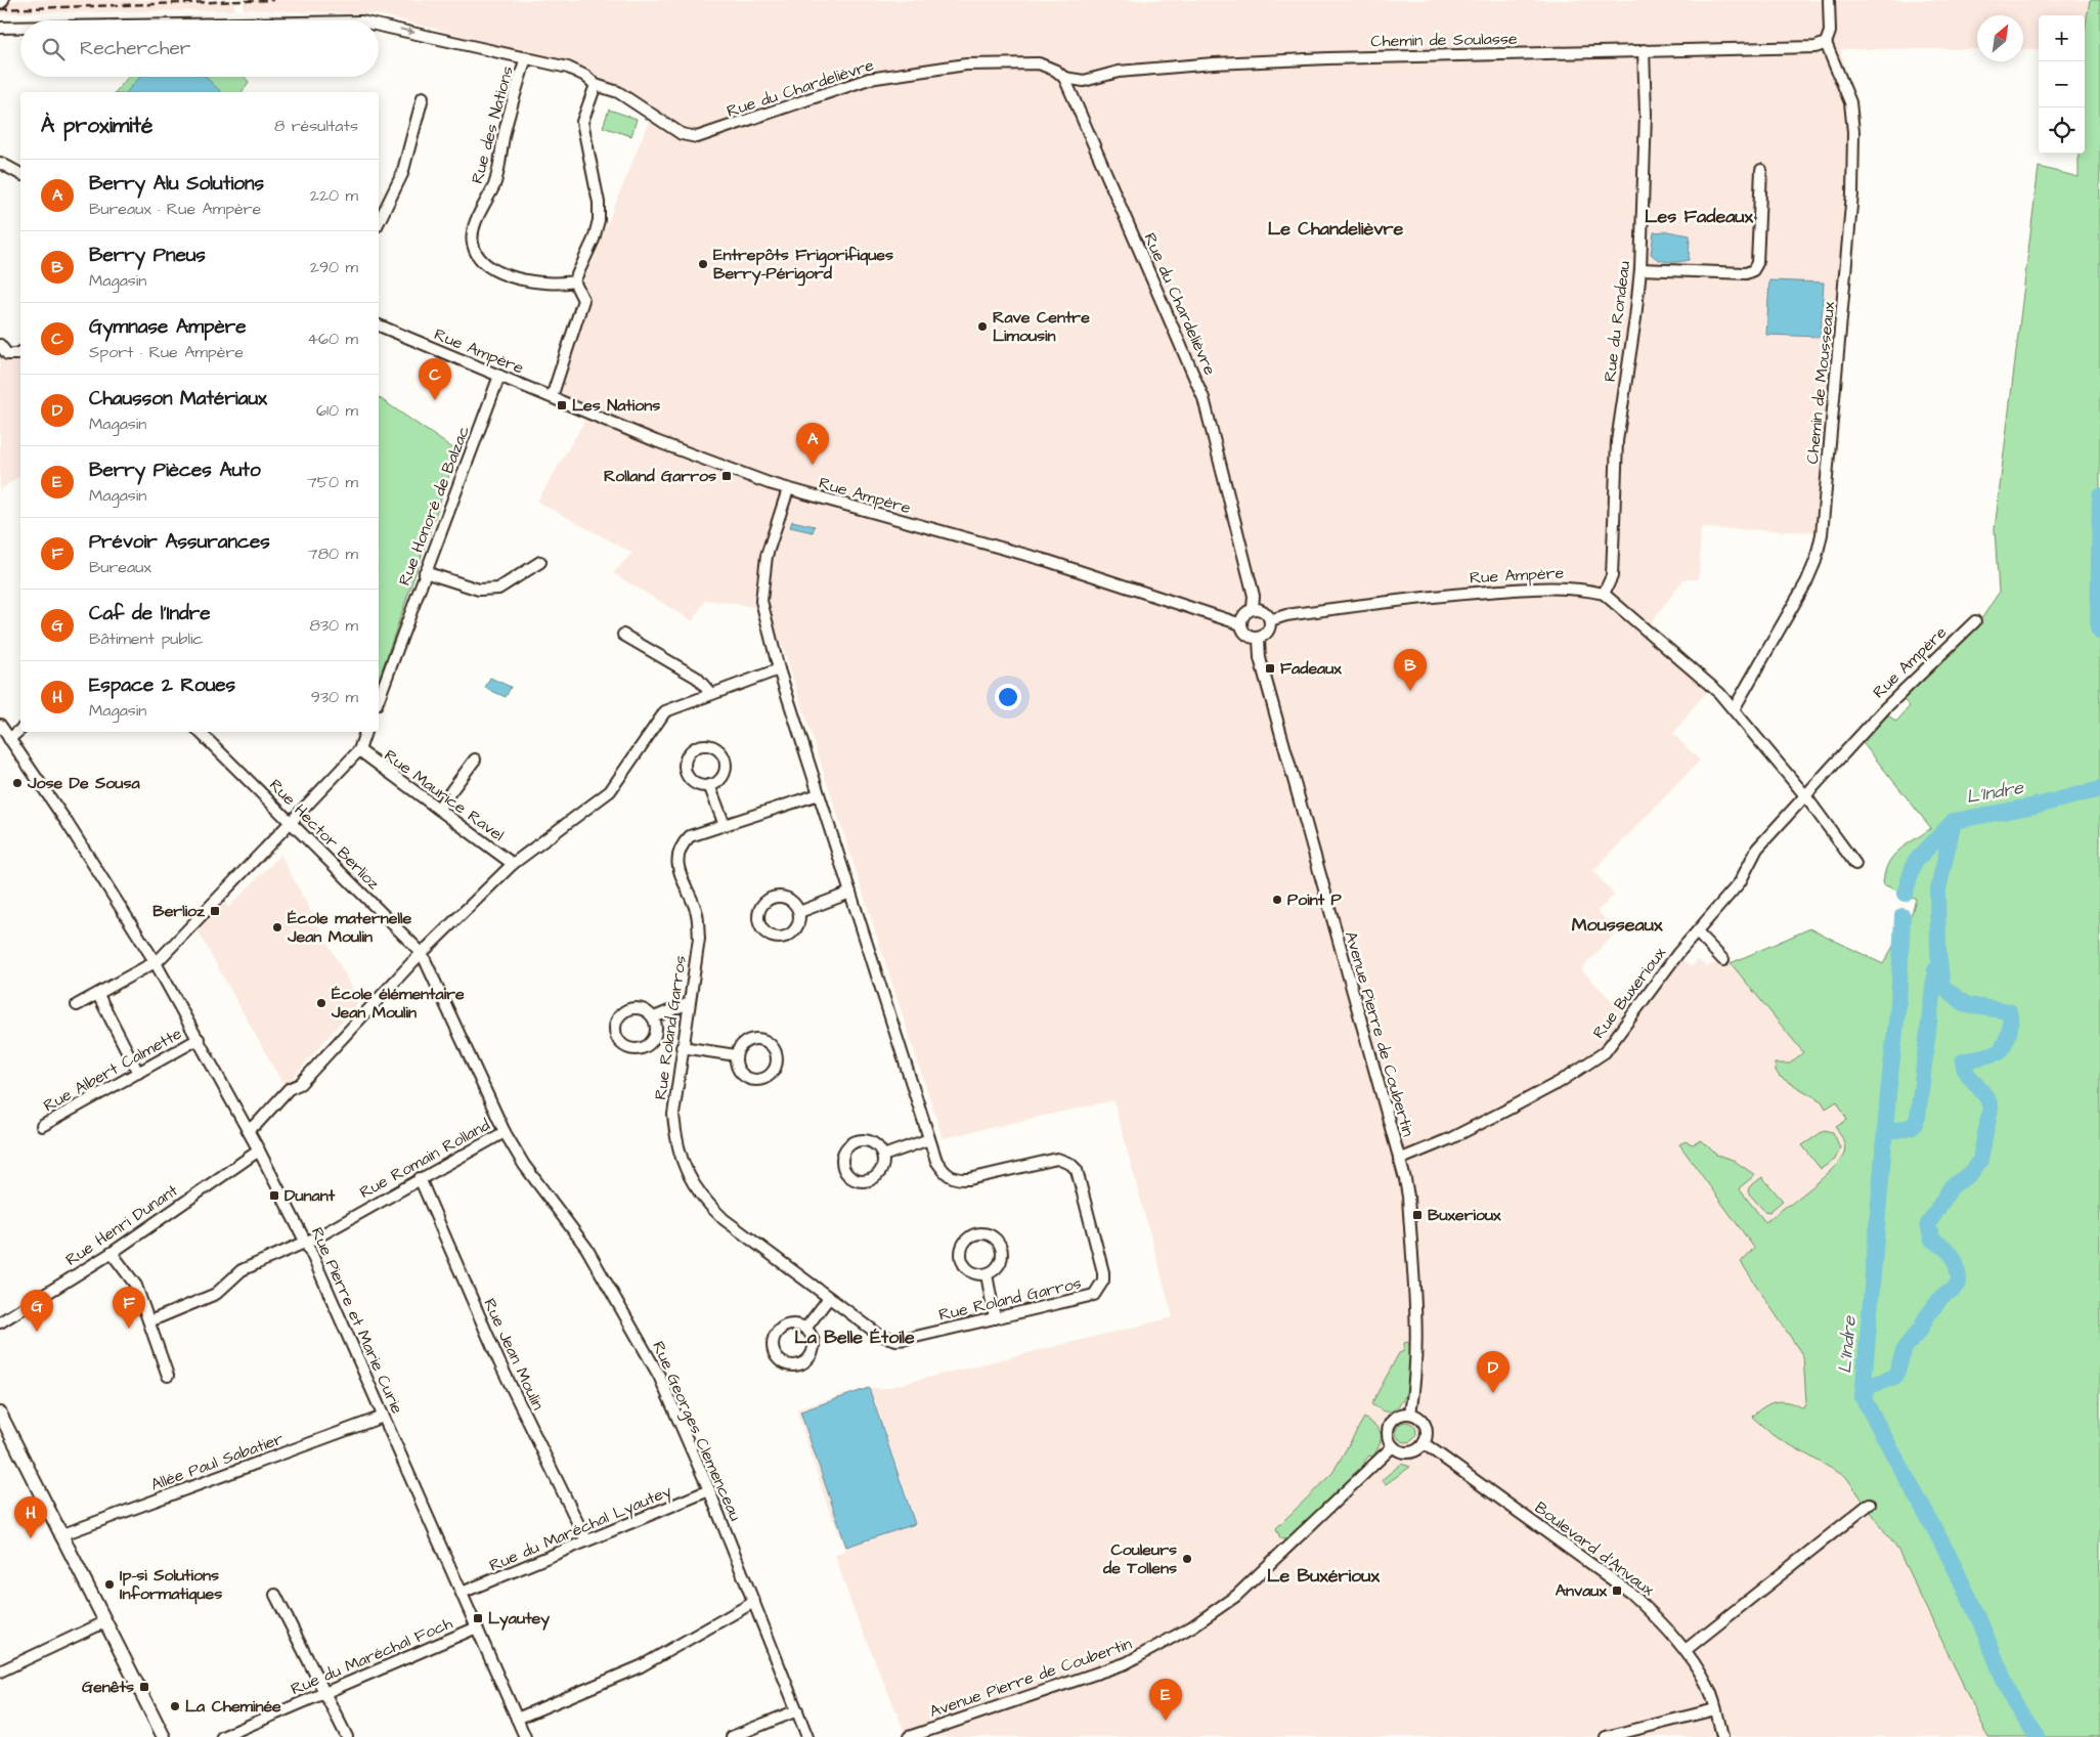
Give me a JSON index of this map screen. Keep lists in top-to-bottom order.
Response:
{
  "streets": {
    "street": [
      "Chemin de Soulasse",
      "Rue du Chardelièvre",
      "Rue des Nations",
      "Rue du Rondeau",
      "Rue Ampère",
      "Chemin de Mousseaux",
      "Rue Honoré de Balzac",
      "Rue Maurice Ravel",
      "Rue Hector Berlioz",
      "Rue Buxerioux",
      "Rue Roland Garros",
      "Avenue Pierre de Coubertin",
      "Rue Albert Calmette",
      "Rue Romain Rolland",
      "Rue Henri Dunant",
      "Rue Pierre et Marie Curie",
      "Rue Jean Moulin",
      "Rue Georges Clemenceau",
      "Allée Paul Sabatier",
      "Rue du Maréchal Lyautey",
      "Boulevard d'Anvaux",
      "Rue du Maréchal Foch"
    ]
  },
  "crossings": [
    ["Chemin de Soulasse", "Rue du Chardelièvre"],
    ["Chemin de Soulasse", "Rue du Rondeau"],
    ["Chemin de Soulasse", "Chemin de Mousseaux"],
    ["Rue du Chardelièvre", "Rue des Nations"],
    ["Rue du Chardelièvre", "Rue Ampère"],
    ["Rue du Chardelièvre", "Avenue Pierre de Coubertin"],
    ["Rue du Rondeau", "Rue Ampère"],
    ["Rue Ampère", "Chemin de Mousseaux"],
    ["Rue Ampère", "Rue Honoré de Balzac"],
    ["Rue Ampère", "Rue Buxerioux"],
    ["Rue Ampère", "Rue Roland Garros"],
    ["Rue Ampère", "Avenue Pierre de Coubertin"],
    ["Rue Hector Berlioz", "Rue Romain Rolland"],
    ["Rue Hector Berlioz", "Rue Georges Clemenceau"],
    ["Rue Buxerioux", "Avenue Pierre de Coubertin"],
    ["Avenue Pierre de Coubertin", "Boulevard d'Anvaux"],
    ["Rue Albert Calmette", "Rue Pierre et Marie Curie"],
    ["Rue Romain Rolland", "Rue Pierre et Marie Curie"],
    ["Rue Romain Rolland", "Rue Jean Moulin"],
    ["Rue Romain Rolland", "Rue Georges Clemenceau"],
    ["Rue Henri Dunant", "Rue Pierre et Marie Curie"],
    ["Rue Pierre et Marie Curie", "Allée Paul Sabatier"],
    ["Rue Pierre et Marie Curie", "Rue du Maréchal Lyautey"],
    ["Rue Pierre et Marie Curie", "Rue du Maréchal Foch"],
    ["Rue Jean Moulin", "Rue du Maréchal Lyautey"],
    ["Rue Georges Clemenceau", "Rue du Maréchal Lyautey"]
  ],
  "districts": [
    "Les Fadeaux",
    "Le Chandelièvre",
    "Mousseaux",
    "La Belle Étoile",
    "Le Buxérioux"
  ],
  "water": ["L'Indre"],
  "places": {
    "other": [
      "Entrepôts Frigorifiques Berry-Périgord",
      "Rave Centre Limousin",
      "Jose De Sousa",
      "Point P",
      "École maternelle Jean Moulin",
      "École élémentaire Jean Moulin",
      "Couleurs de Tollens",
      "Ip-si Solutions Informatiques",
      "La Cheminée"
    ],
    "transit": [
      "Les Nations",
      "Rolland Garros",
      "Fadeaux",
      "Berlioz",
      "Dunant",
      "Buxerioux",
      "Anvaux",
      "Lyautey",
      "Genêts"
    ]
  },
  "north": "top right",
  "page": {
    "map_buttons": ["+", "−"],
    "search": "Rechercher",
    "heading": ["À proximité", "8 résultats"],
    "list": [
      {
        "mark": "A",
        "name": "Berry Alu Solutions",
        "note": "Bureaux · Rue Ampère",
        "value": "220 m"
      },
      {
        "mark": "B",
        "name": "Berry Pneus",
        "note": "Magasin",
        "value": "290 m"
      },
      {
        "mark": "C",
        "name": "Gymnase Ampère",
        "note": "Sport · Rue Ampère",
        "value": "460 m"
      },
      {
        "mark": "D",
        "name": "Chausson Matériaux",
        "note": "Magasin",
        "value": "610 m"
      },
      {
        "mark": "E",
        "name": "Berry Pièces Auto",
        "note": "Magasin",
        "value": "750 m"
      },
      {
        "mark": "F",
        "name": "Prévoir Assurances",
        "note": "Bureaux",
        "value": "780 m"
      },
      {
        "mark": "G",
        "name": "Caf de l'Indre",
        "note": "Bâtiment public",
        "value": "830 m"
      },
      {
        "mark": "H",
        "name": "Espace 2 Roues",
        "note": "Magasin",
        "value": "930 m"
      }
    ],
    "pins": [
      "C",
      "A",
      "B",
      "F",
      "G",
      "D",
      "H",
      "E"
    ]
  }
}
